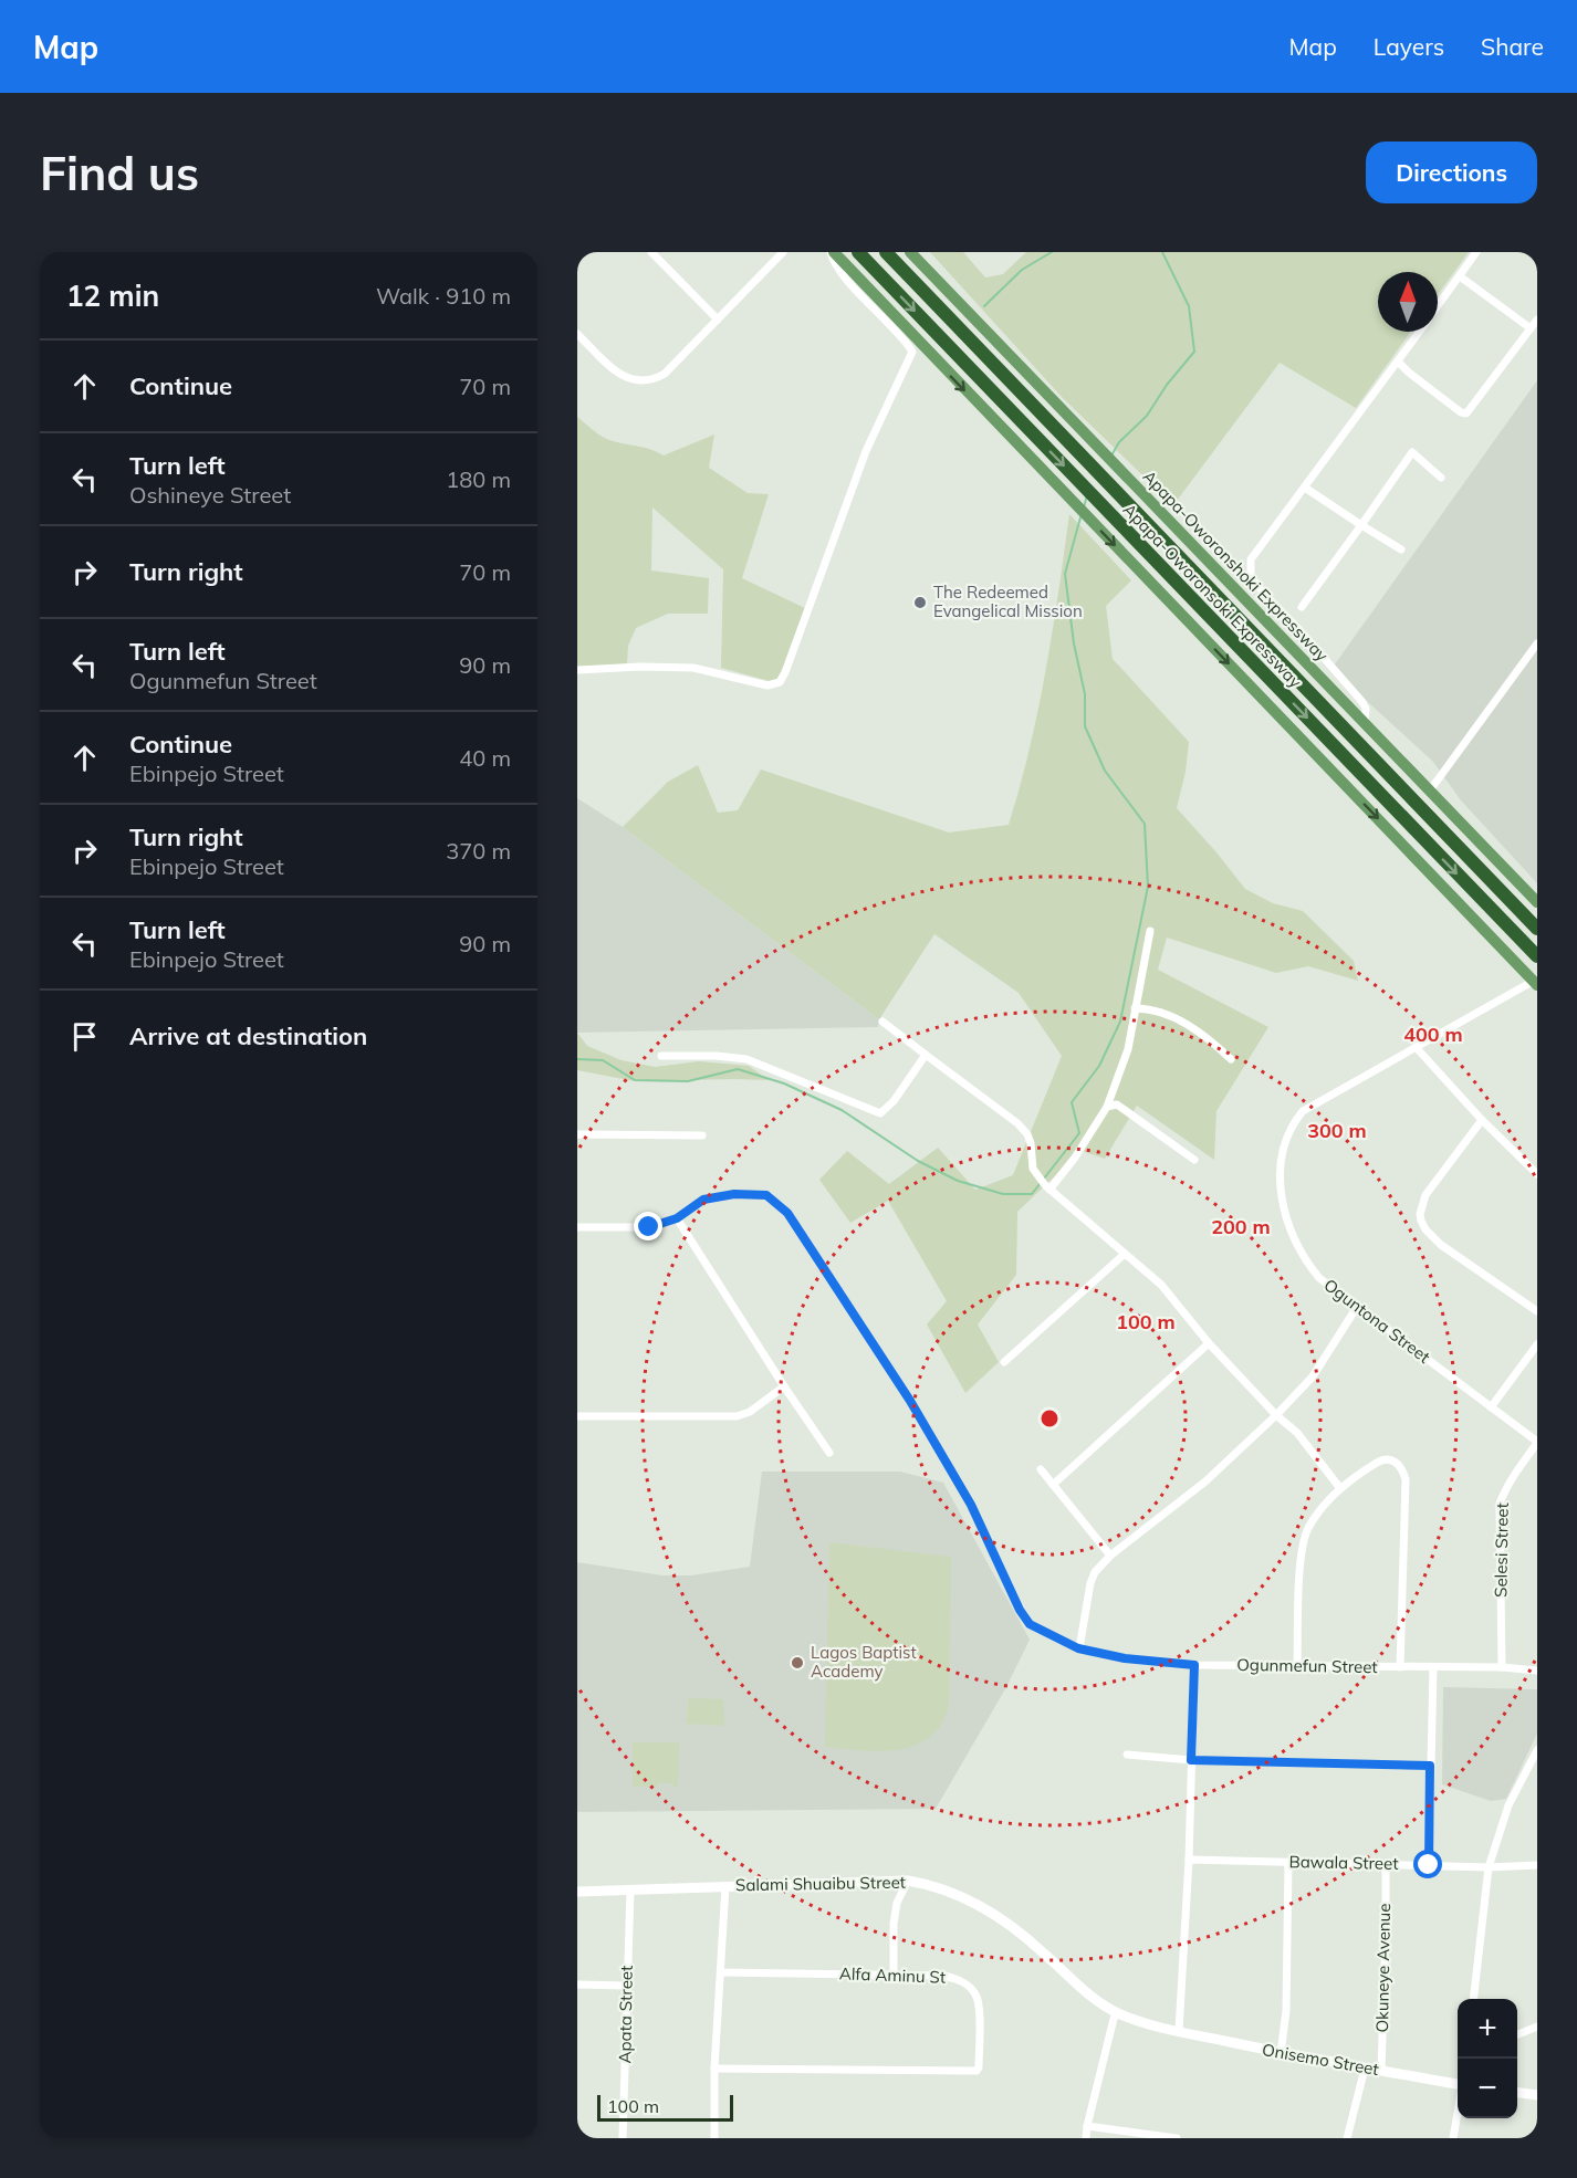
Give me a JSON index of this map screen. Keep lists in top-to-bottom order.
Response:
{
  "streets": {
    "highway": ["Apapa-Oworonsoki Expressway"],
    "main road": ["Apapa-Oworonshoki Expressway"],
    "street": [
      "Oguntona Street",
      "Selesi Street",
      "Ogunmefun Street",
      "Bawala Street",
      "Salami Shuaibu Street",
      "Okuneye Avenue",
      "Alfa Aminu St",
      "Apata Street",
      "Onisemo Street"
    ]
  },
  "crossings": [
    ["Oguntona Street", "Selesi Street"],
    ["Selesi Street", "Ogunmefun Street"],
    ["Bawala Street", "Okuneye Avenue"],
    ["Salami Shuaibu Street", "Apata Street"],
    ["Salami Shuaibu Street", "Onisemo Street"],
    ["Okuneye Avenue", "Onisemo Street"]
  ],
  "places": ["The Redeemed Evangelical Mission", "Lagos Baptist Academy"],
  "scale_bar": "100 m",
  "north": "top",
  "page": {
    "header": "Map",
    "nav": ["Map", "Layers", "Share"],
    "buttons": "Directions",
    "title": "Find us",
    "heading": ["12 min", "Walk · 910 m"],
    "list": [
      ["Continue", "70 m"],
      ["Turn left", "Oshineye Street", "180 m"],
      ["Turn right", "70 m"],
      ["Turn left", "Ogunmefun Street", "90 m"],
      ["Continue", "Ebinpejo Street", "40 m"],
      ["Turn right", "Ebinpejo Street", "370 m"],
      ["Turn left", "Ebinpejo Street", "90 m"],
      "Arrive at destination"
    ],
    "map_buttons": ["+", "−"],
    "scale": "100 m"
  },
  "rings": [
    "400 m",
    "300 m",
    "200 m",
    "100 m"
  ]
}
